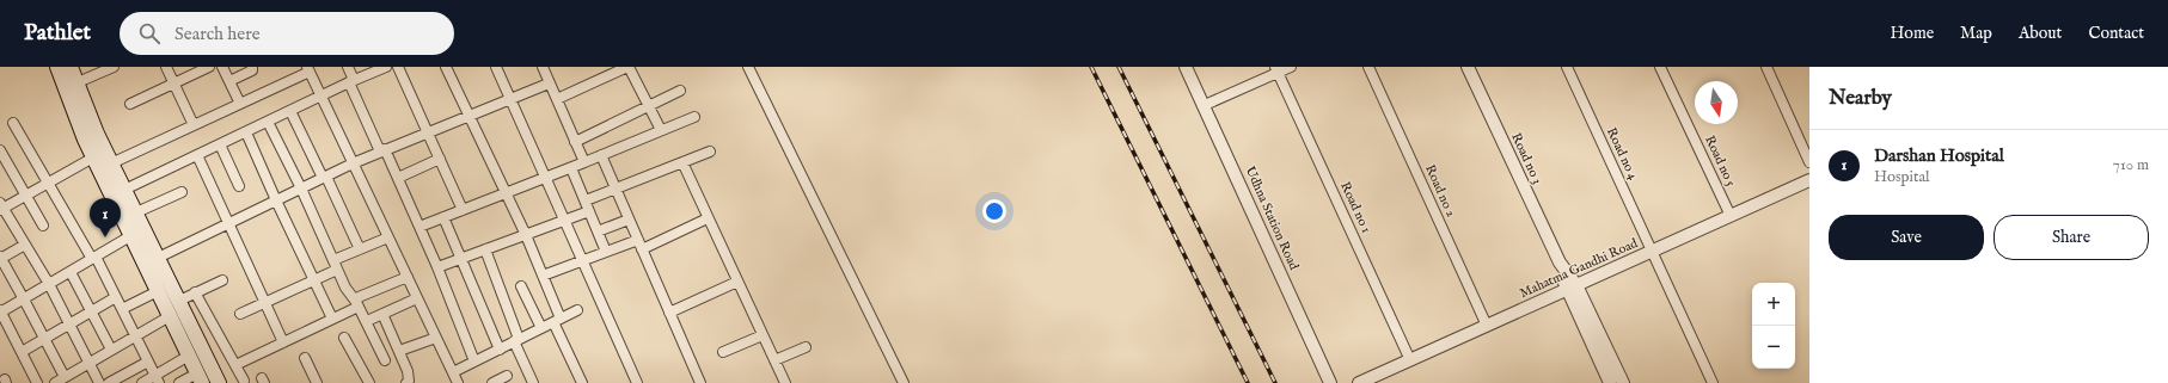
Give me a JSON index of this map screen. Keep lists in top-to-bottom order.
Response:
{
  "streets": {
    "street": [
      "Road no 4",
      "Road no 3",
      "Road no 5",
      "Road no 2",
      "Road no 1",
      "Udhna Station Road",
      "Mahatma Gandhi Road"
    ]
  },
  "crossings": [
    ["Road no 4", "Mahatma Gandhi Road"],
    ["Road no 3", "Mahatma Gandhi Road"],
    ["Road no 5", "Mahatma Gandhi Road"],
    ["Road no 2", "Mahatma Gandhi Road"],
    ["Road no 1", "Mahatma Gandhi Road"]
  ],
  "north": "bottom",
  "page": {
    "header": "Pathlet",
    "search": "Search here",
    "nav": [
      "Home",
      "Map",
      "About",
      "Contact"
    ],
    "heading": "Nearby",
    "list": [
      {
        "mark": "1",
        "name": "Darshan Hospital",
        "note": "Hospital",
        "value": "710 m"
      }
    ],
    "pins": "1",
    "buttons": ["Save", "Share"],
    "map_buttons": ["+", "−"]
  }
}
